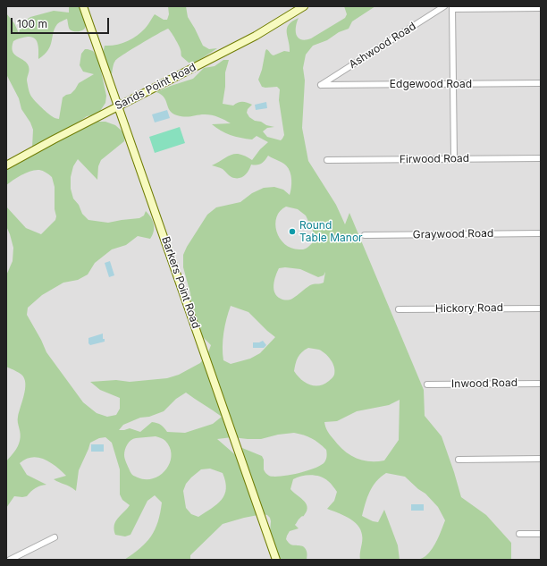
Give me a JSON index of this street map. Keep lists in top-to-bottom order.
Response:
{
  "streets": {
    "street": [
      "Ashwood Road",
      "Edgewood Road",
      "Sands Point Road",
      "Firwood Road",
      "Graywood Road",
      "Barkers Point Road",
      "Hickory Road",
      "Inwood Road"
    ]
  },
  "crossings": [
    ["Ashwood Road", "Edgewood Road"],
    ["Sands Point Road", "Barkers Point Road"]
  ],
  "places": ["Round Table Manor"],
  "scale_bar": "100 m"
}
